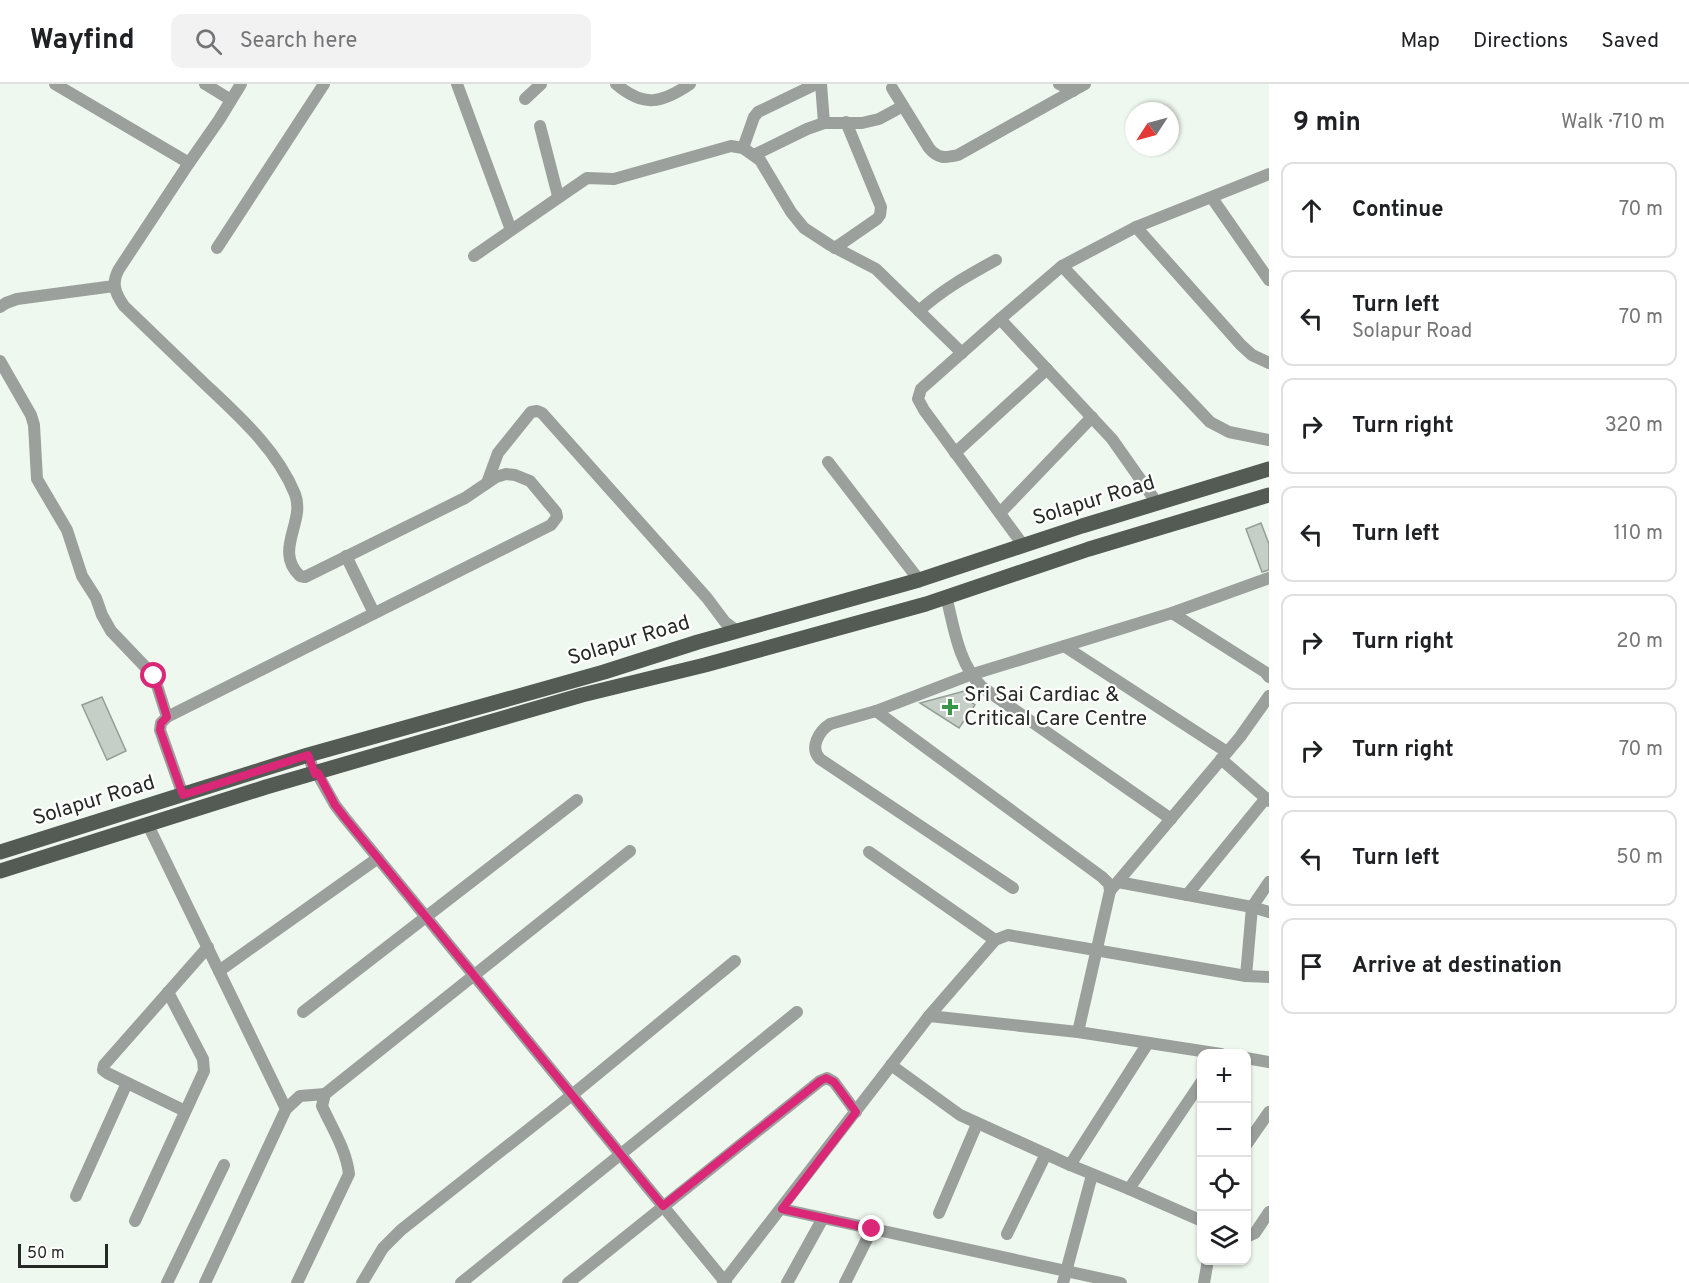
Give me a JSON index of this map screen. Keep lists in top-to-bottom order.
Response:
{
  "streets": {
    "main road": ["Solapur Road"]
  },
  "places": {
    "health": ["Sri Sai Cardiac & Critical Care Centre"]
  },
  "scale_bar": "50 m",
  "north": "bottom left",
  "page": {
    "header": "Wayfind",
    "search": "Search here",
    "nav": ["Map", "Directions", "Saved"],
    "heading": ["9 min", "Walk · 710 m"],
    "list": [
      ["Continue", "70 m"],
      ["Turn left", "Solapur Road", "70 m"],
      ["Turn right", "320 m"],
      ["Turn left", "110 m"],
      ["Turn right", "20 m"],
      ["Turn right", "70 m"],
      ["Turn left", "50 m"],
      "Arrive at destination"
    ],
    "map_buttons": ["+", "−"],
    "scale": "50 m"
  }
}
